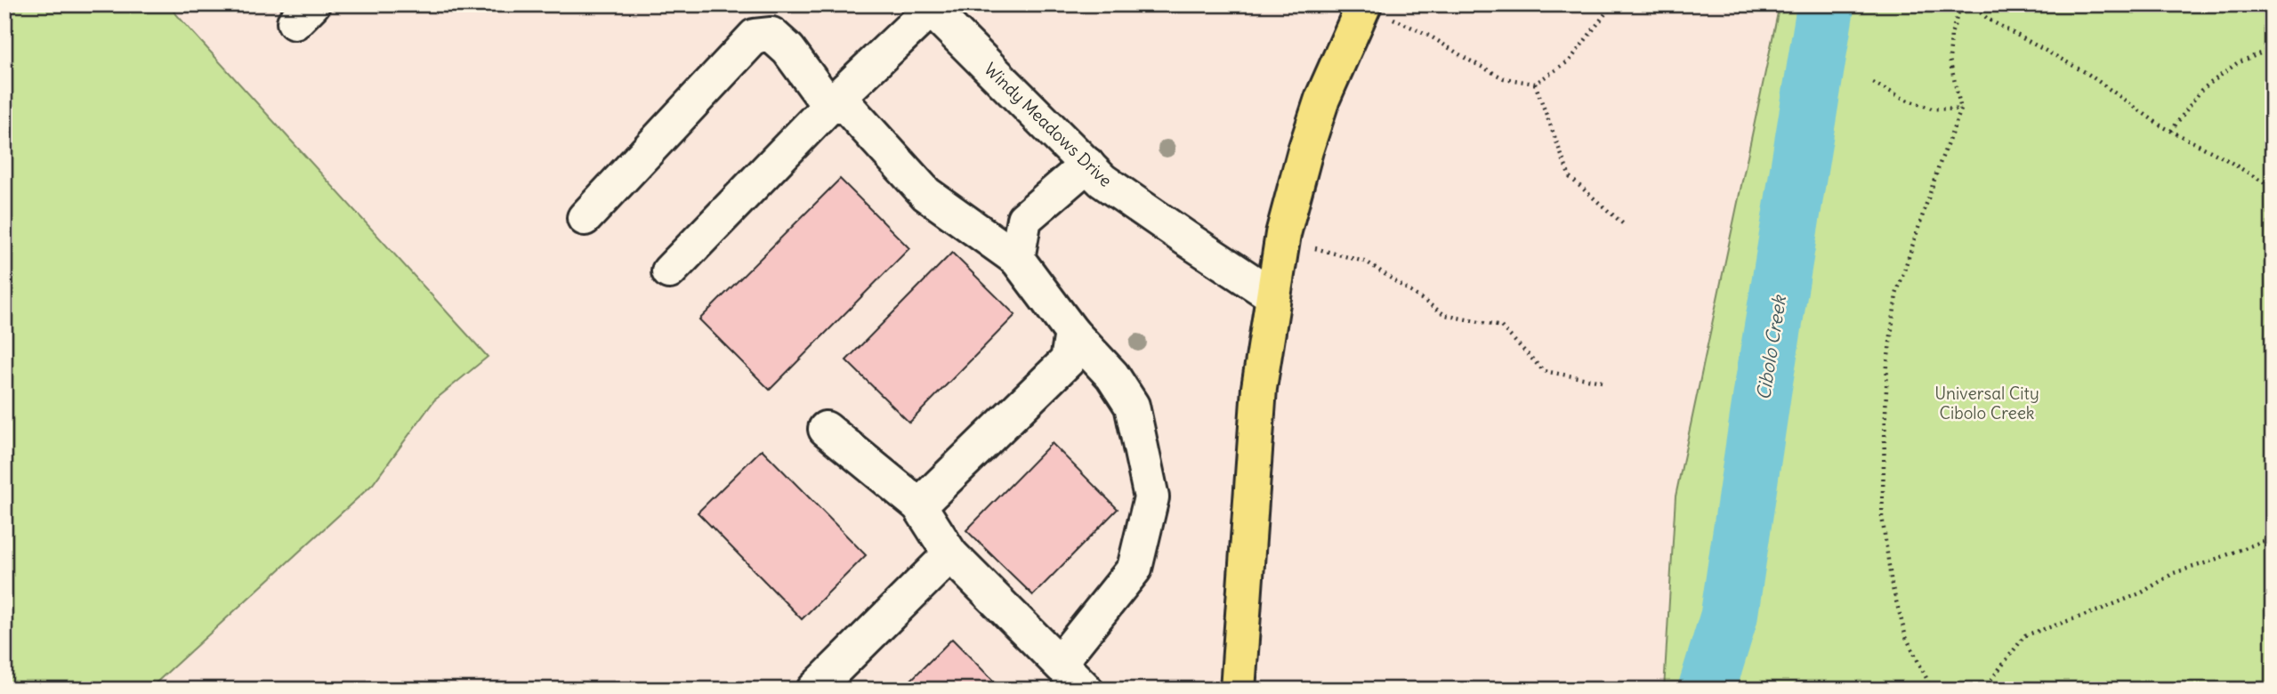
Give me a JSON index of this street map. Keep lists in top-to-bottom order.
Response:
{
  "streets": {
    "street": ["Windy Meadows Drive"]
  },
  "water": ["Cibolo Creek"],
  "parks": ["Universal City Cibolo Creek"]
}
